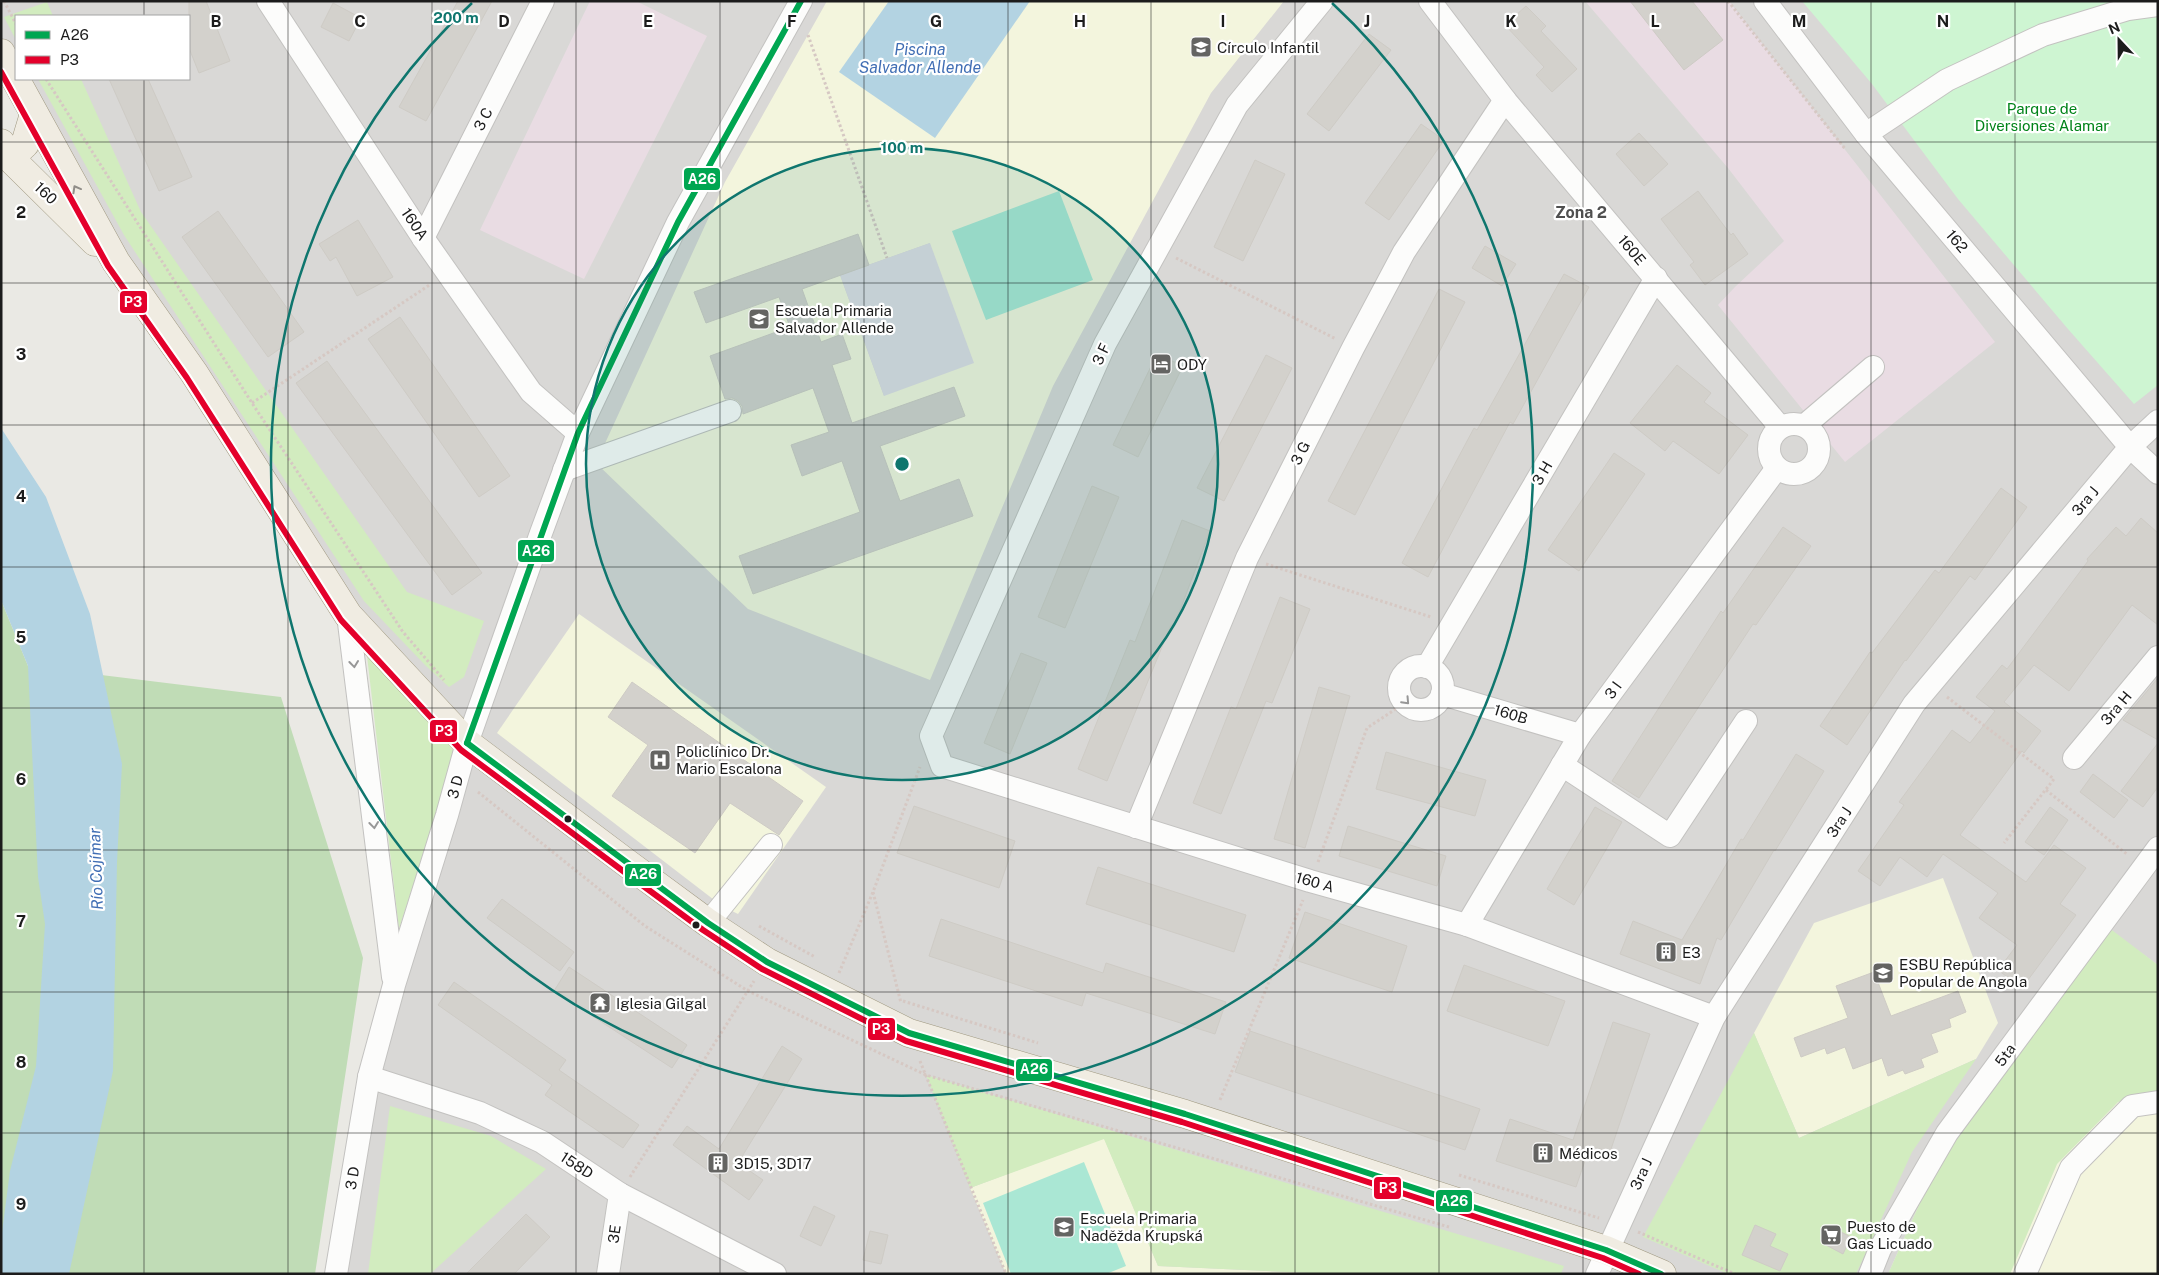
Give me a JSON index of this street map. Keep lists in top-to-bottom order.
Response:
{
  "streets": {
    "main road": ["160"],
    "street": [
      "3 C",
      "160A",
      "162",
      "160E",
      "3 F",
      "3 G",
      "3 H",
      "3ra J",
      "3 I",
      "3ra H",
      "160B",
      "3 D",
      "160 A",
      "5ta",
      "158D",
      "3E"
    ]
  },
  "crossings": [
    ["3 C", "160A"],
    ["160", "3ra J"],
    ["160", "3 D"],
    ["160A", "3 D"],
    ["162", "3ra J"],
    ["160E", "3 G"],
    ["160E", "3 H"],
    ["160E", "3 I"],
    ["3 F", "160 A"],
    ["3 G", "160 A"],
    ["3 H", "160B"],
    ["3ra J", "160 A"],
    ["3 I", "160B"],
    ["3 I", "160 A"],
    ["3 D", "158D"],
    ["158D", "3E"]
  ],
  "districts": ["Zona 2"],
  "water": ["Piscina Salvador Allende", "Río Cojímar"],
  "parks": ["Parque de Diversiones Alamar"],
  "places": {
    "school or university": [
      "Círculo Infantil",
      "Escuela Primaria Salvador Allende",
      "ESBU República Popular de Angola",
      "Escuela Primaria Naděžda Krupská"
    ],
    "hotel": ["ODY"],
    "hospital": ["Policlínico Dr. Mario Escalona"],
    "building": ["E3", "Médicos", "3D15, 3D17"],
    "temple": ["Iglesia Gilgal"],
    "supermarket": ["Puesto de Gas Licuado"]
  },
  "lines": ["transit line A26", "transit line P3"],
  "legend": ["A26", "P3"],
  "north": "top",
  "grid": {
    "columns": [
      "B",
      "C",
      "D",
      "E",
      "F",
      "G",
      "H",
      "I",
      "J",
      "K",
      "L",
      "M",
      "N"
    ],
    "rows": [
      "2",
      "3",
      "4",
      "5",
      "6",
      "7",
      "8",
      "9"
    ]
  },
  "rings": ["200 m", "100 m"]
}
